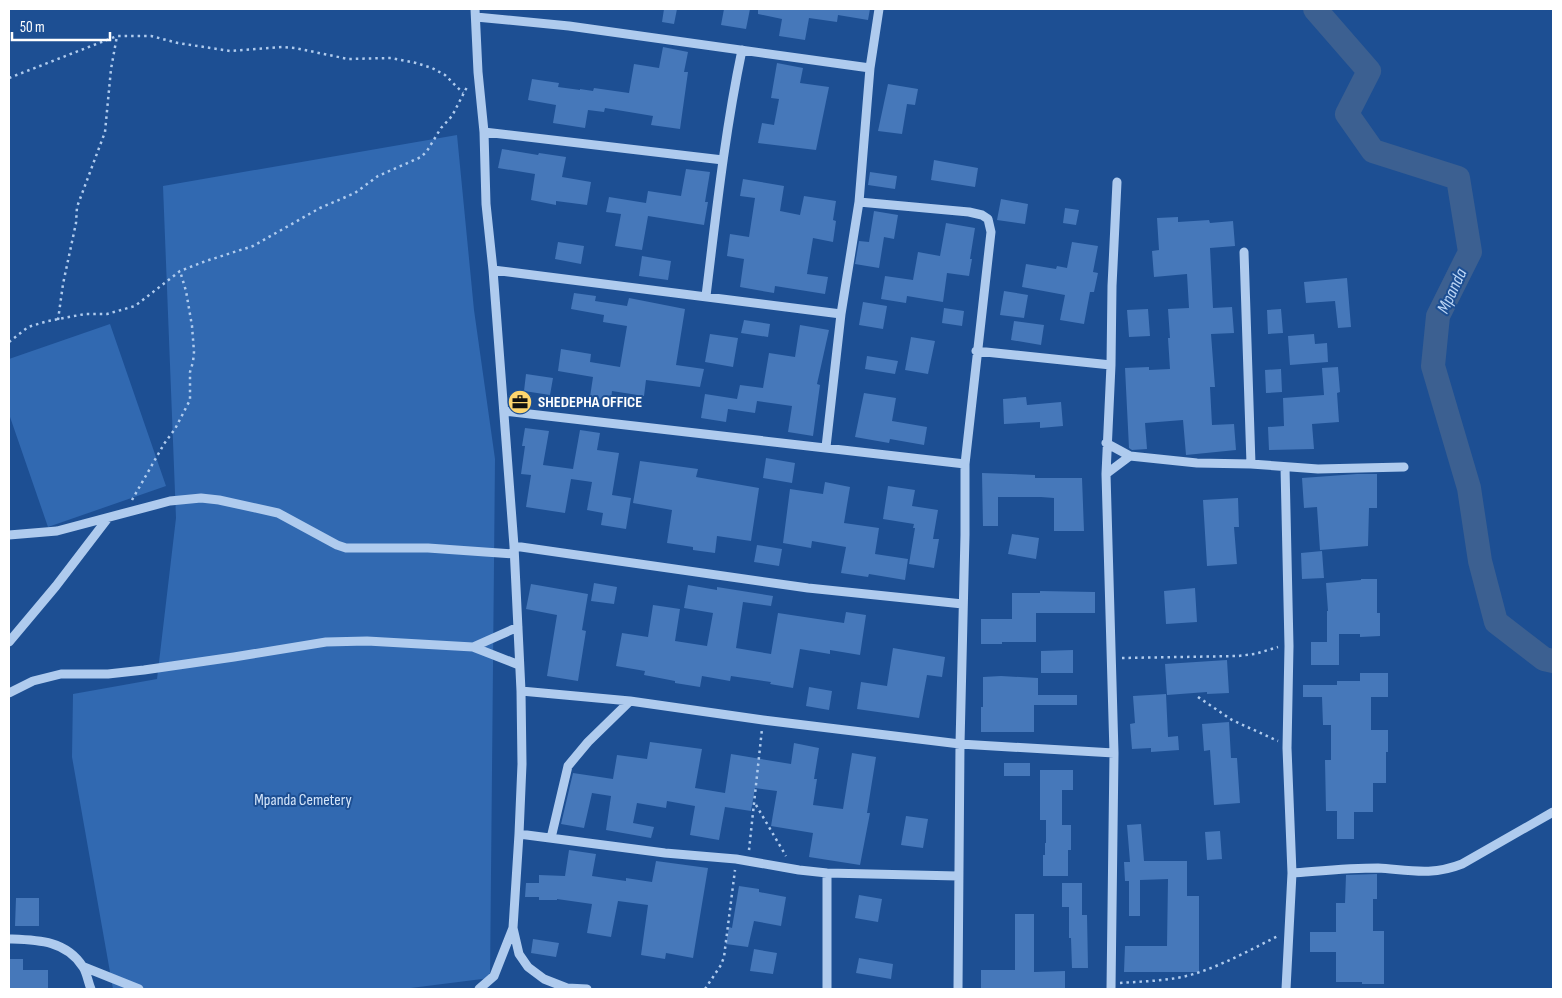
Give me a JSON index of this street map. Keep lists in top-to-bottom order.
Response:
{
  "water": ["Mpanda"],
  "parks": ["Mpanda Cemetery"],
  "places": {
    "office": ["SHEDEPHA OFFICE"]
  },
  "scale_bar": "50 m"
}
